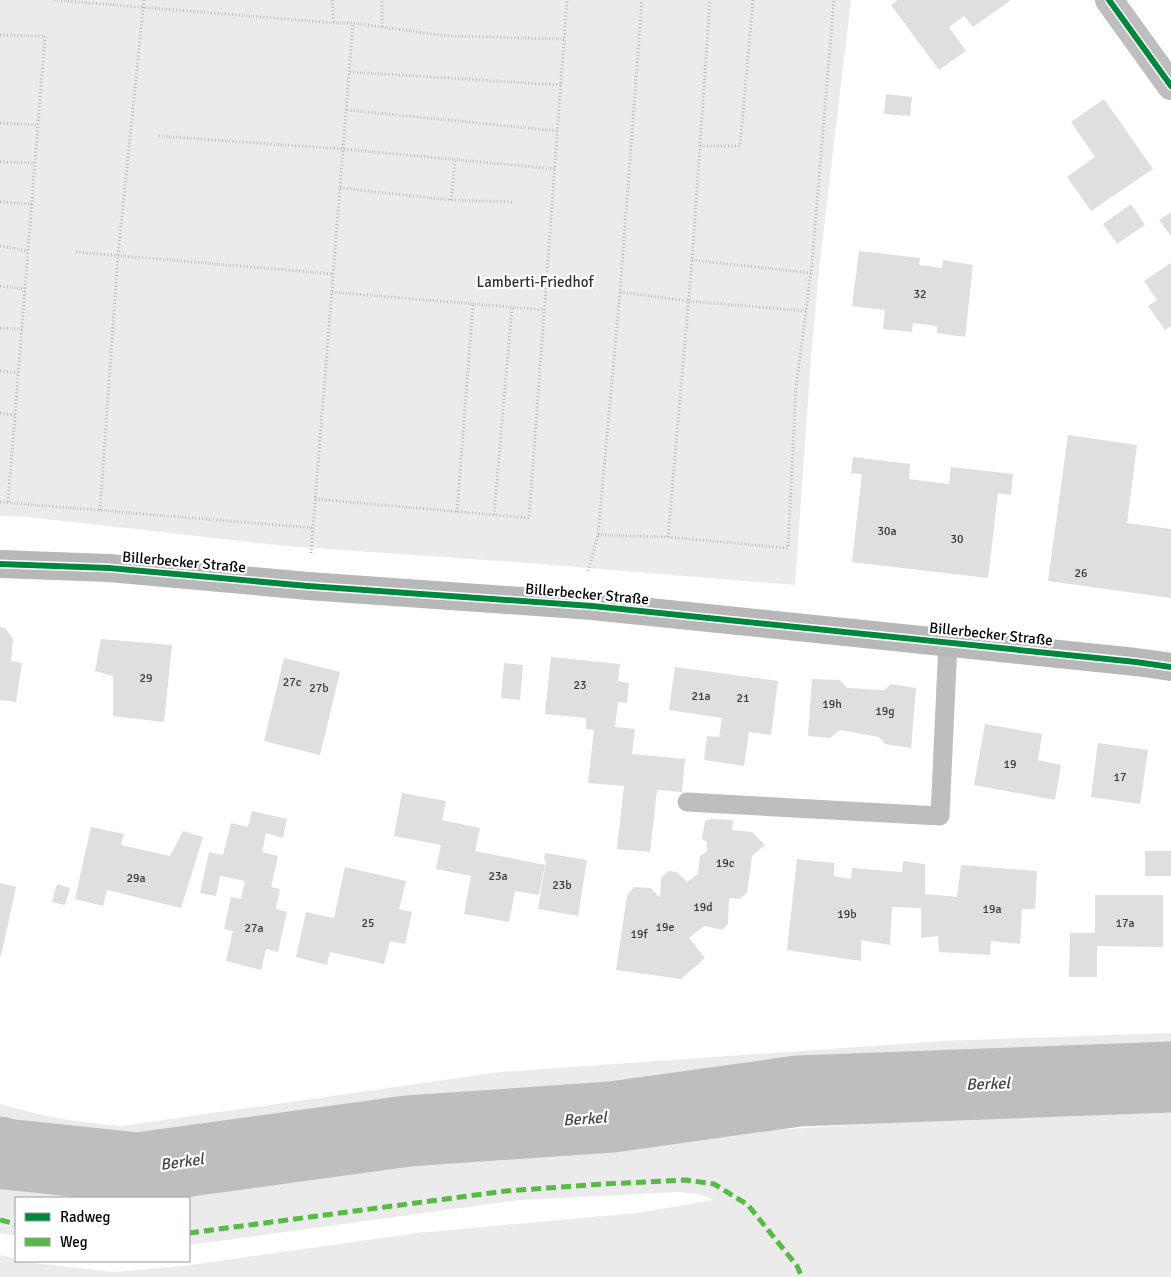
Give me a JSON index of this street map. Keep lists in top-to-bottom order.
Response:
{
  "streets": {
    "main road": ["Billerbecker Straße"]
  },
  "water": ["Berkel"],
  "parks": ["Lamberti-Friedhof"],
  "house_numbers": [
    "32",
    "30a",
    "30",
    "26",
    "29",
    "27c",
    "23",
    "27b",
    "21a",
    "21",
    "19h",
    "19g",
    "19",
    "17",
    "19c",
    "23a",
    "29a",
    "23b",
    "19d",
    "19a",
    "19b",
    "25",
    "17a",
    "19e",
    "27a",
    "19f"
  ],
  "legend": ["Radweg", "Weg"]
}
